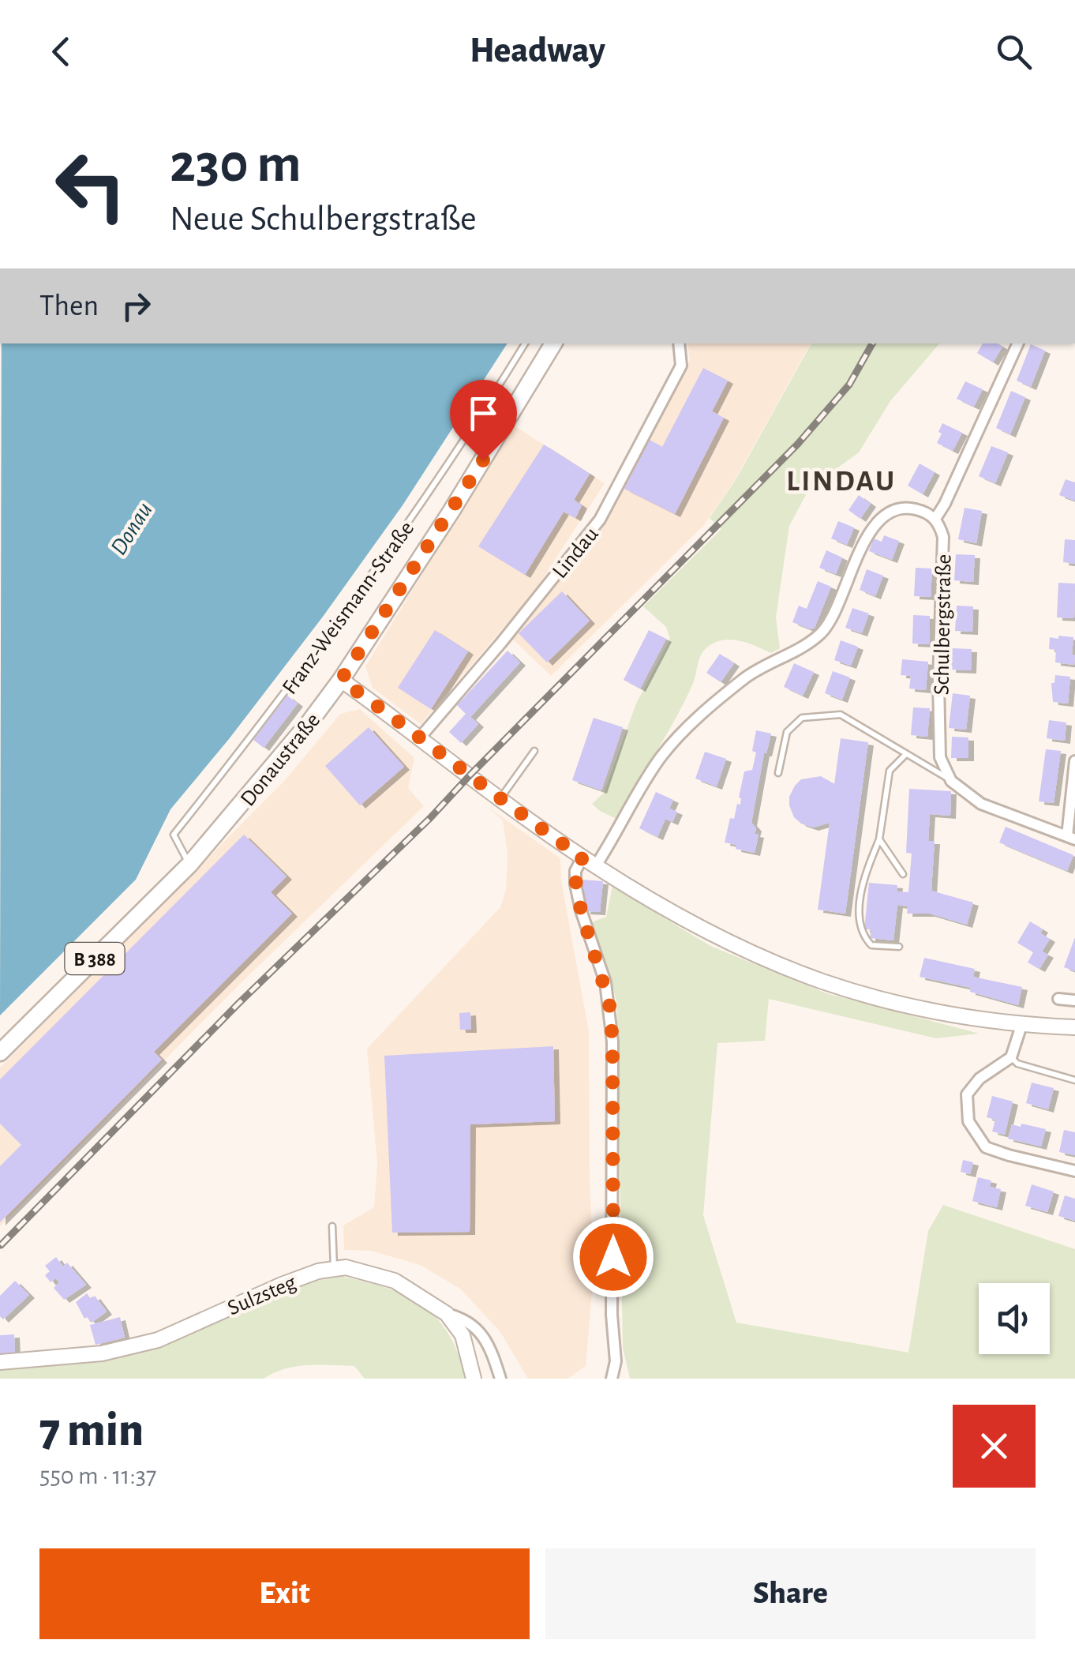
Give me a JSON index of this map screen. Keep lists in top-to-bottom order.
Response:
{
  "streets": {
    "main road": ["Donaustraße", "B 388"],
    "street": ["Lindau", "Schulbergstraße", "Sulzsteg"],
    "lane": ["Franz-Weismann-Straße"]
  },
  "crossings": [
    ["Franz-Weismann-Straße", "Donaustraße"]
  ],
  "districts": ["LINDAU"],
  "water": ["Donau"],
  "page": {
    "header": "Headway",
    "turn": ["230 m", "Neue Schulbergstraße"],
    "then": "Then",
    "heading": ["7 min", "550 m · 11:37"],
    "buttons": ["Exit", "Share"]
  }
}
